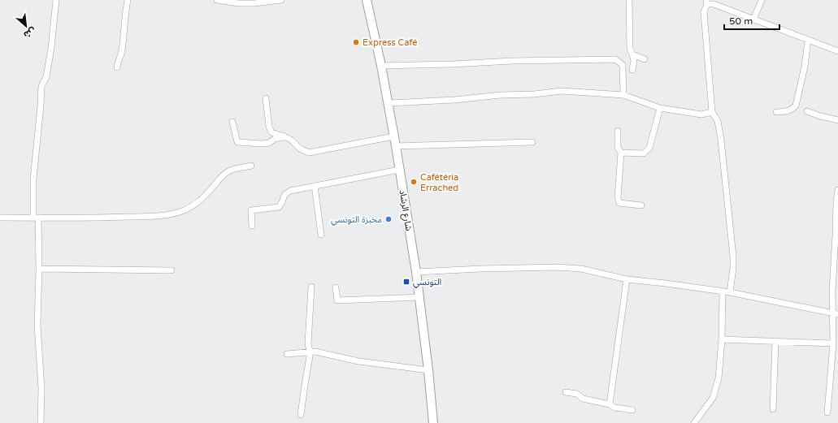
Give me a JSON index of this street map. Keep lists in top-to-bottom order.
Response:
{
  "streets": {
    "street": ["شارع الرشاد"]
  },
  "places": {
    "other": ["Express Café", "Cafétéria Errached", "مخبزة التونسي"],
    "transit": ["التونسي"]
  },
  "scale_bar": "50 m",
  "north": "bottom right"
}
